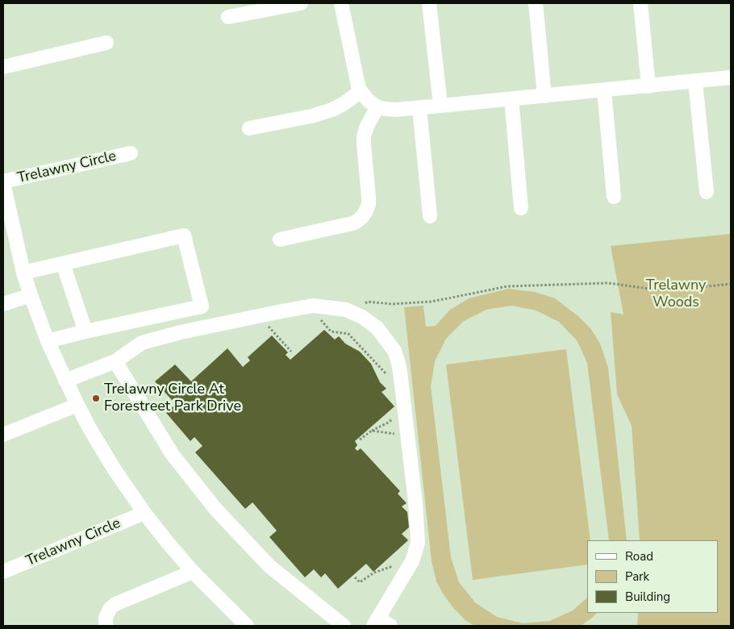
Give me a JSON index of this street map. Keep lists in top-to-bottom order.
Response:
{
  "streets": {
    "street": ["Trelawny Circle"]
  },
  "parks": ["Trelawny Woods"],
  "places": ["Trelawny Circle At Forestreet Park Drive"],
  "legend": ["Road", "Park", "Building"]
}
